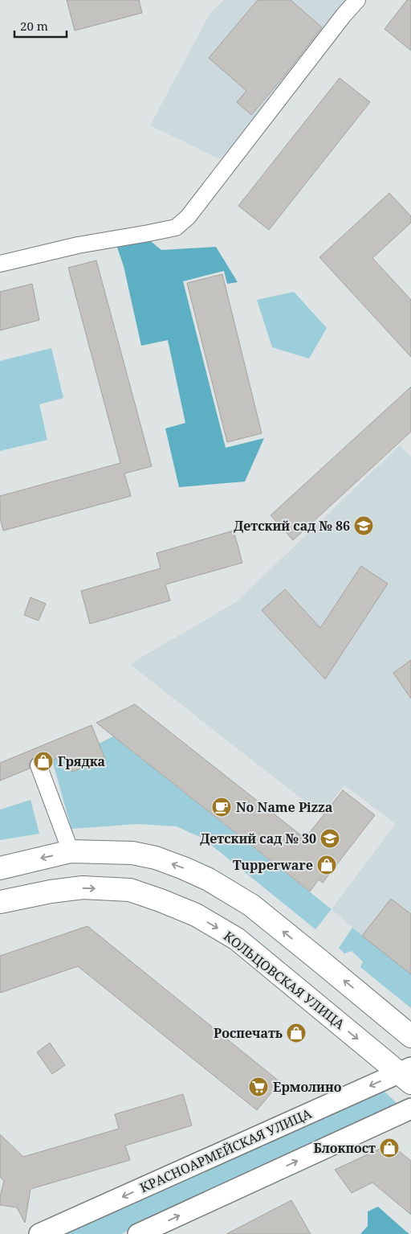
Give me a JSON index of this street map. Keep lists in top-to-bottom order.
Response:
{
  "streets": {
    "main road": ["КОЛЬЦОВСКАЯ УЛИЦА"],
    "street": ["КРАСНОАРМЕЙСКАЯ УЛИЦА"]
  },
  "crossings": [
    ["КОЛЬЦОВСКАЯ УЛИЦА", "КРАСНОАРМЕЙСКАЯ УЛИЦА"]
  ],
  "places": {
    "school or university": ["Детский сад № 86", "Детский сад № 30"],
    "shop": [
      "Грядка",
      "Tupperware",
      "Роспечать",
      "Блокпост"
    ],
    "cafe": ["No Name Pizza"],
    "supermarket": ["Ермолино"]
  },
  "scale_bar": "20 m"
}
